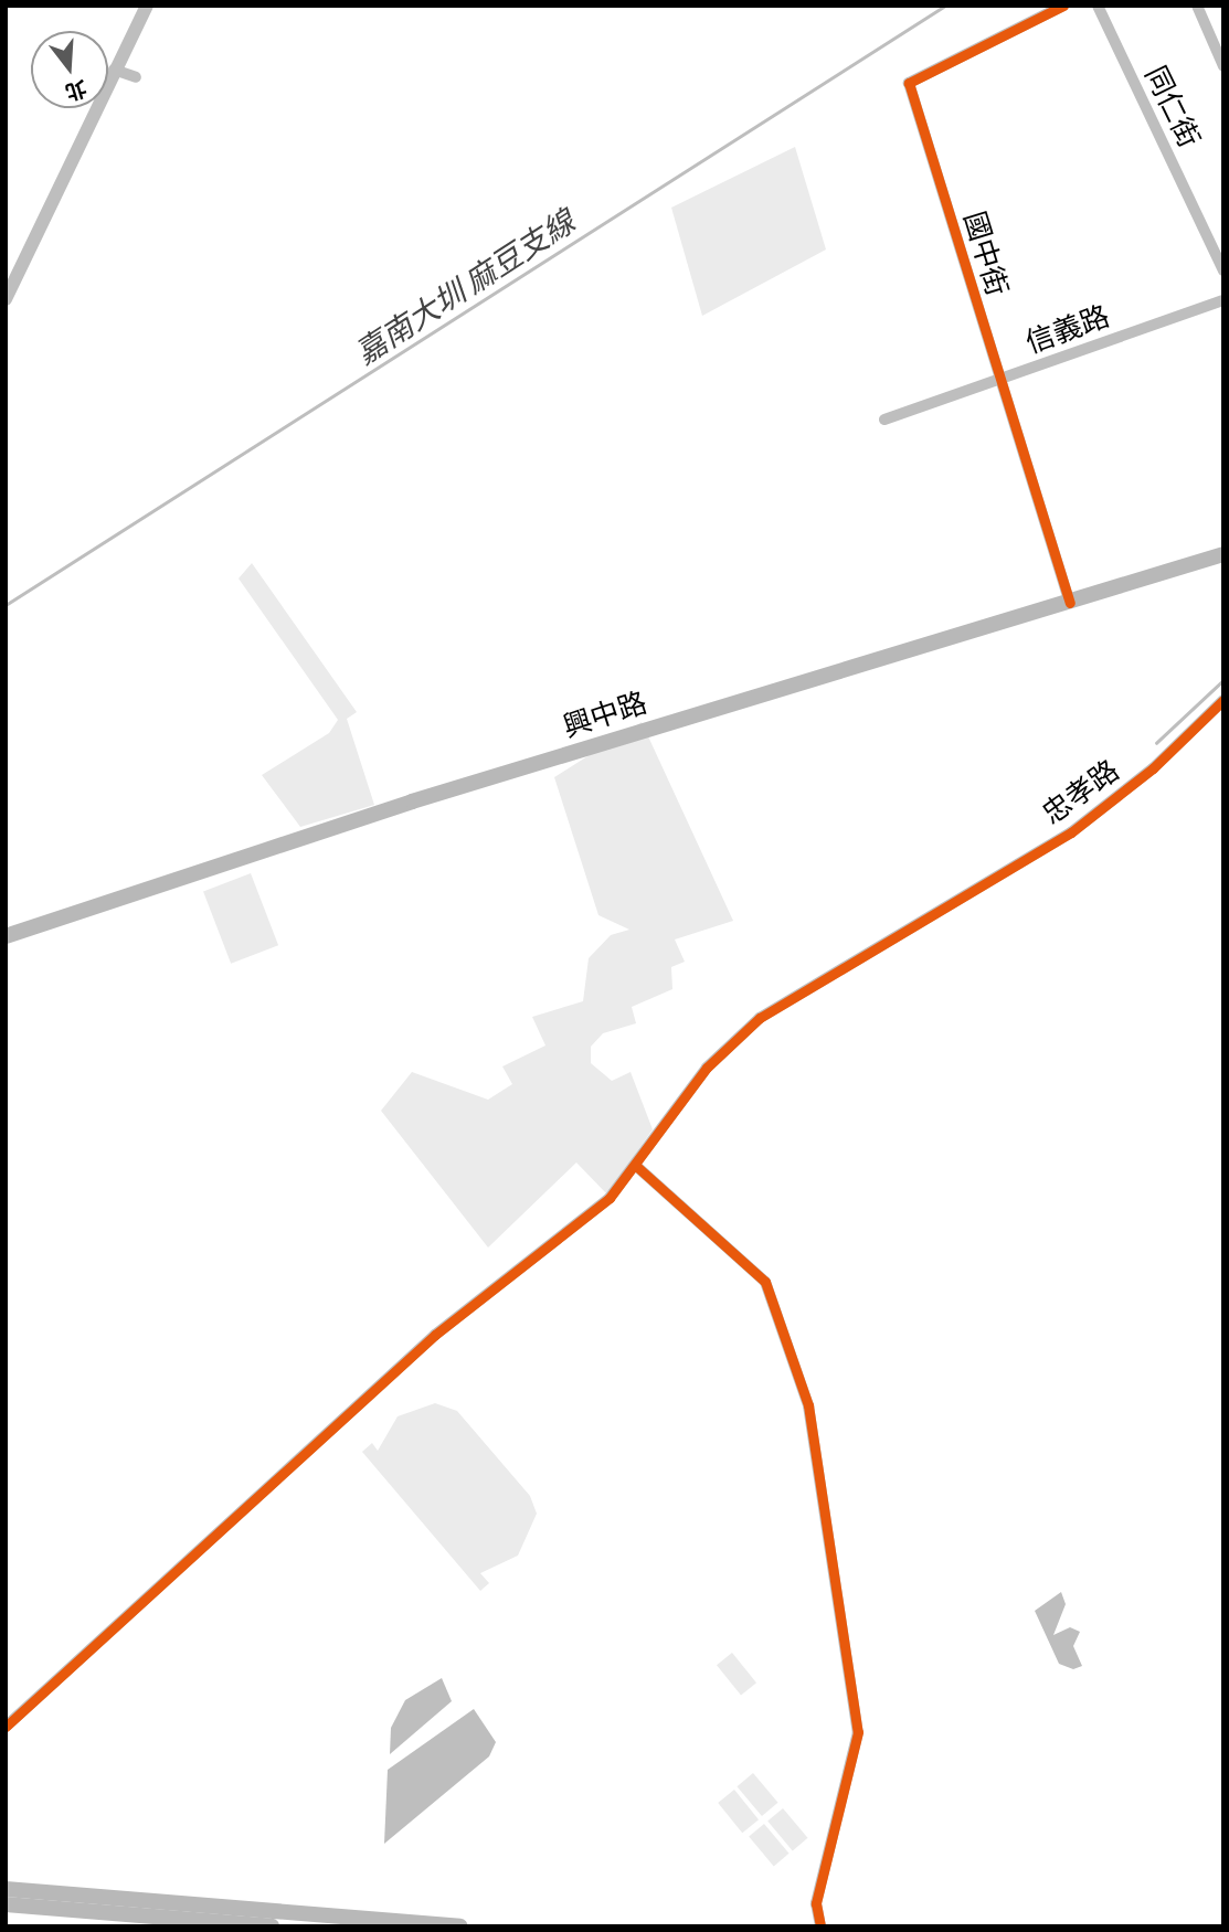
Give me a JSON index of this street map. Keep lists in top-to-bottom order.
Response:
{
  "streets": {
    "main road": ["興中路"],
    "street": [
      "同仁街",
      "國中街",
      "信義路",
      "忠孝路"
    ]
  },
  "crossings": [
    ["國中街", "信義路"],
    ["國中街", "興中路"]
  ],
  "water": ["嘉南大圳 麻豆支線"],
  "north": "bottom"
}
